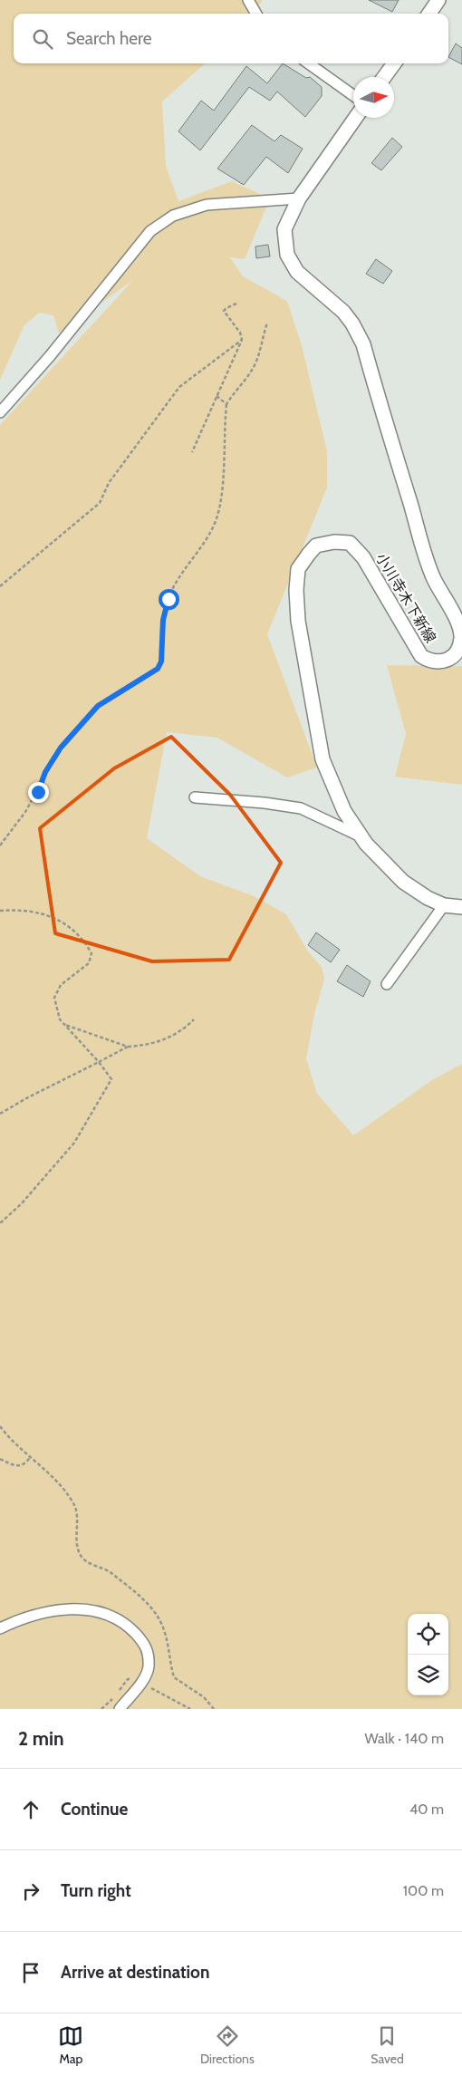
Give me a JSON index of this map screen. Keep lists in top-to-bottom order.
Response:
{
  "streets": {
    "main road": ["小川寺木下新線"]
  },
  "north": "right",
  "page": {
    "search": "Search here",
    "heading": ["2 min", "Walk · 140 m"],
    "list": [
      ["Continue", "40 m"],
      ["Turn right", "100 m"],
      "Arrive at destination"
    ],
    "nav": ["Map", "Directions", "Saved"]
  }
}
